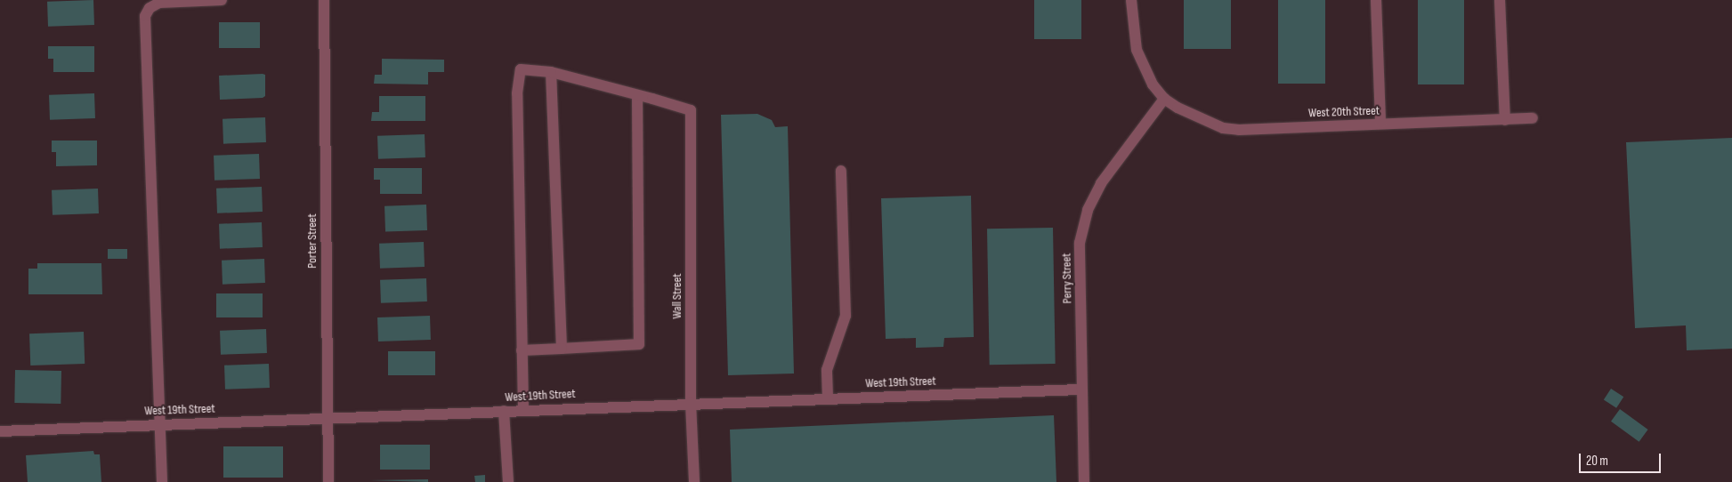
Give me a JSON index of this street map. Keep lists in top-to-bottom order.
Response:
{
  "streets": {
    "street": [
      "West 20th Street",
      "Porter Street",
      "Perry Street",
      "Wall Street",
      "West 19th Street"
    ]
  },
  "crossings": [
    ["West 20th Street", "Perry Street"],
    ["Porter Street", "West 19th Street"],
    ["Perry Street", "West 19th Street"],
    ["Wall Street", "West 19th Street"]
  ],
  "scale_bar": "20 m"
}
